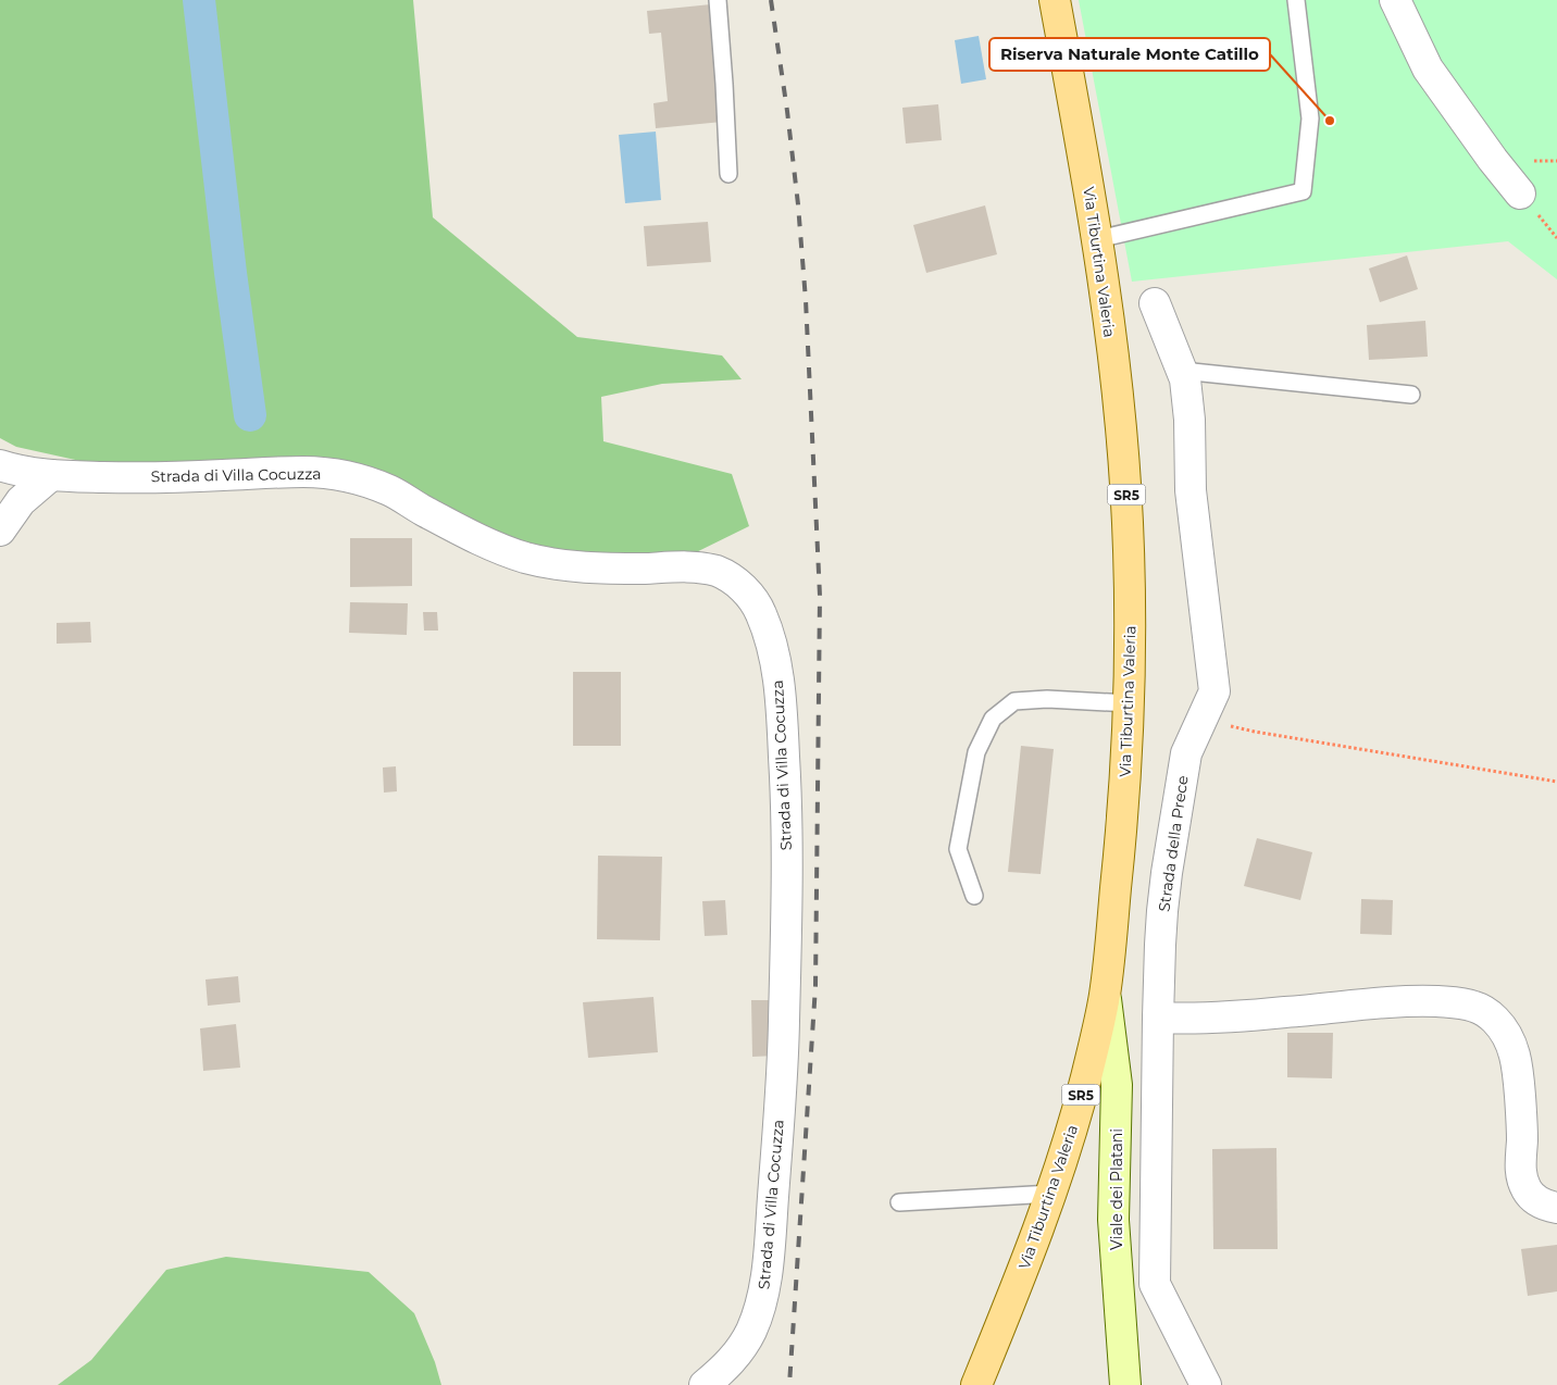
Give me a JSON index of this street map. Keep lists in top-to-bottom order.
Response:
{
  "streets": {
    "main road": ["Via Tiburtina Valeria", "SR5"],
    "street": ["Strada di Villa Cocuzza", "Strada della Prece", "Viale dei Platani"]
  },
  "crossings": [
    ["Via Tiburtina Valeria", "Viale dei Platani"]
  ],
  "places": ["Riserva Naturale Monte Catillo"]
}
